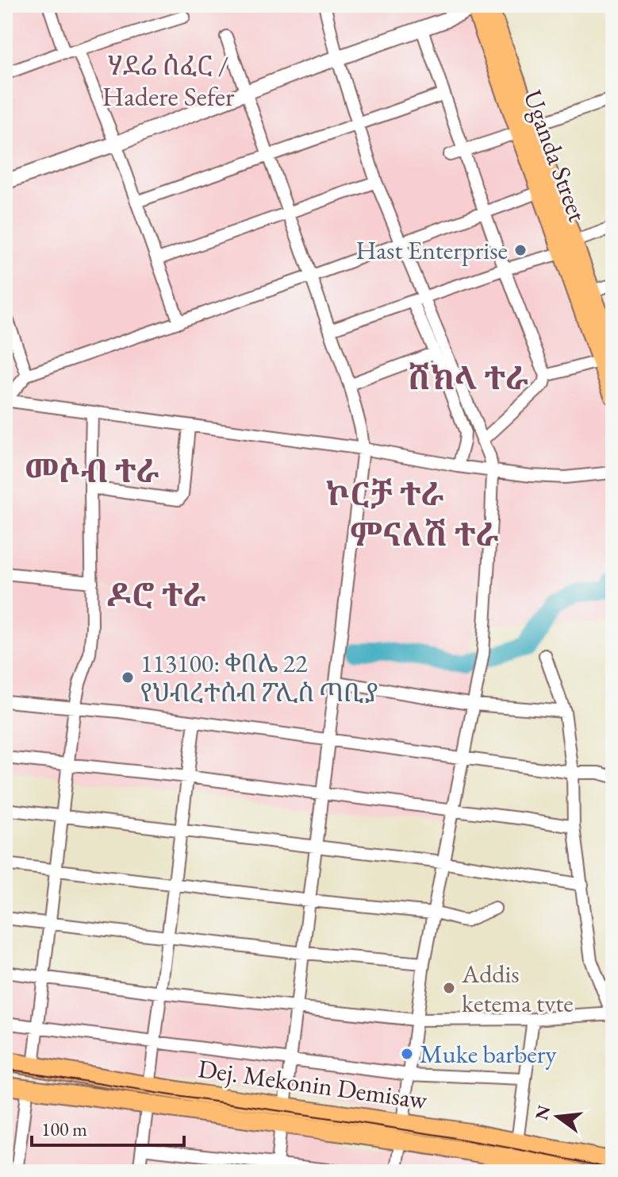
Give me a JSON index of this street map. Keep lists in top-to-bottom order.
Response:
{
  "streets": {
    "main road": ["Uganda Street", "Dej. Mekonin Demisaw"]
  },
  "districts": [
    "ሃደሬ ሰፈር / Hadere Sefer",
    "ሸክላ ተራ",
    "መሶብ ተራ",
    "ኮርቻ ተራ",
    "ምናለሽ ተራ",
    "ዶሮ ተራ"
  ],
  "places": [
    "Hast Enterprise",
    "113100: ቀበሌ 22 የህብረተሰብ ፖሊስ ጣቢያ",
    "Addis ketema tvte",
    "Muke barbery"
  ],
  "scale_bar": "100 m",
  "north": "left"
}
